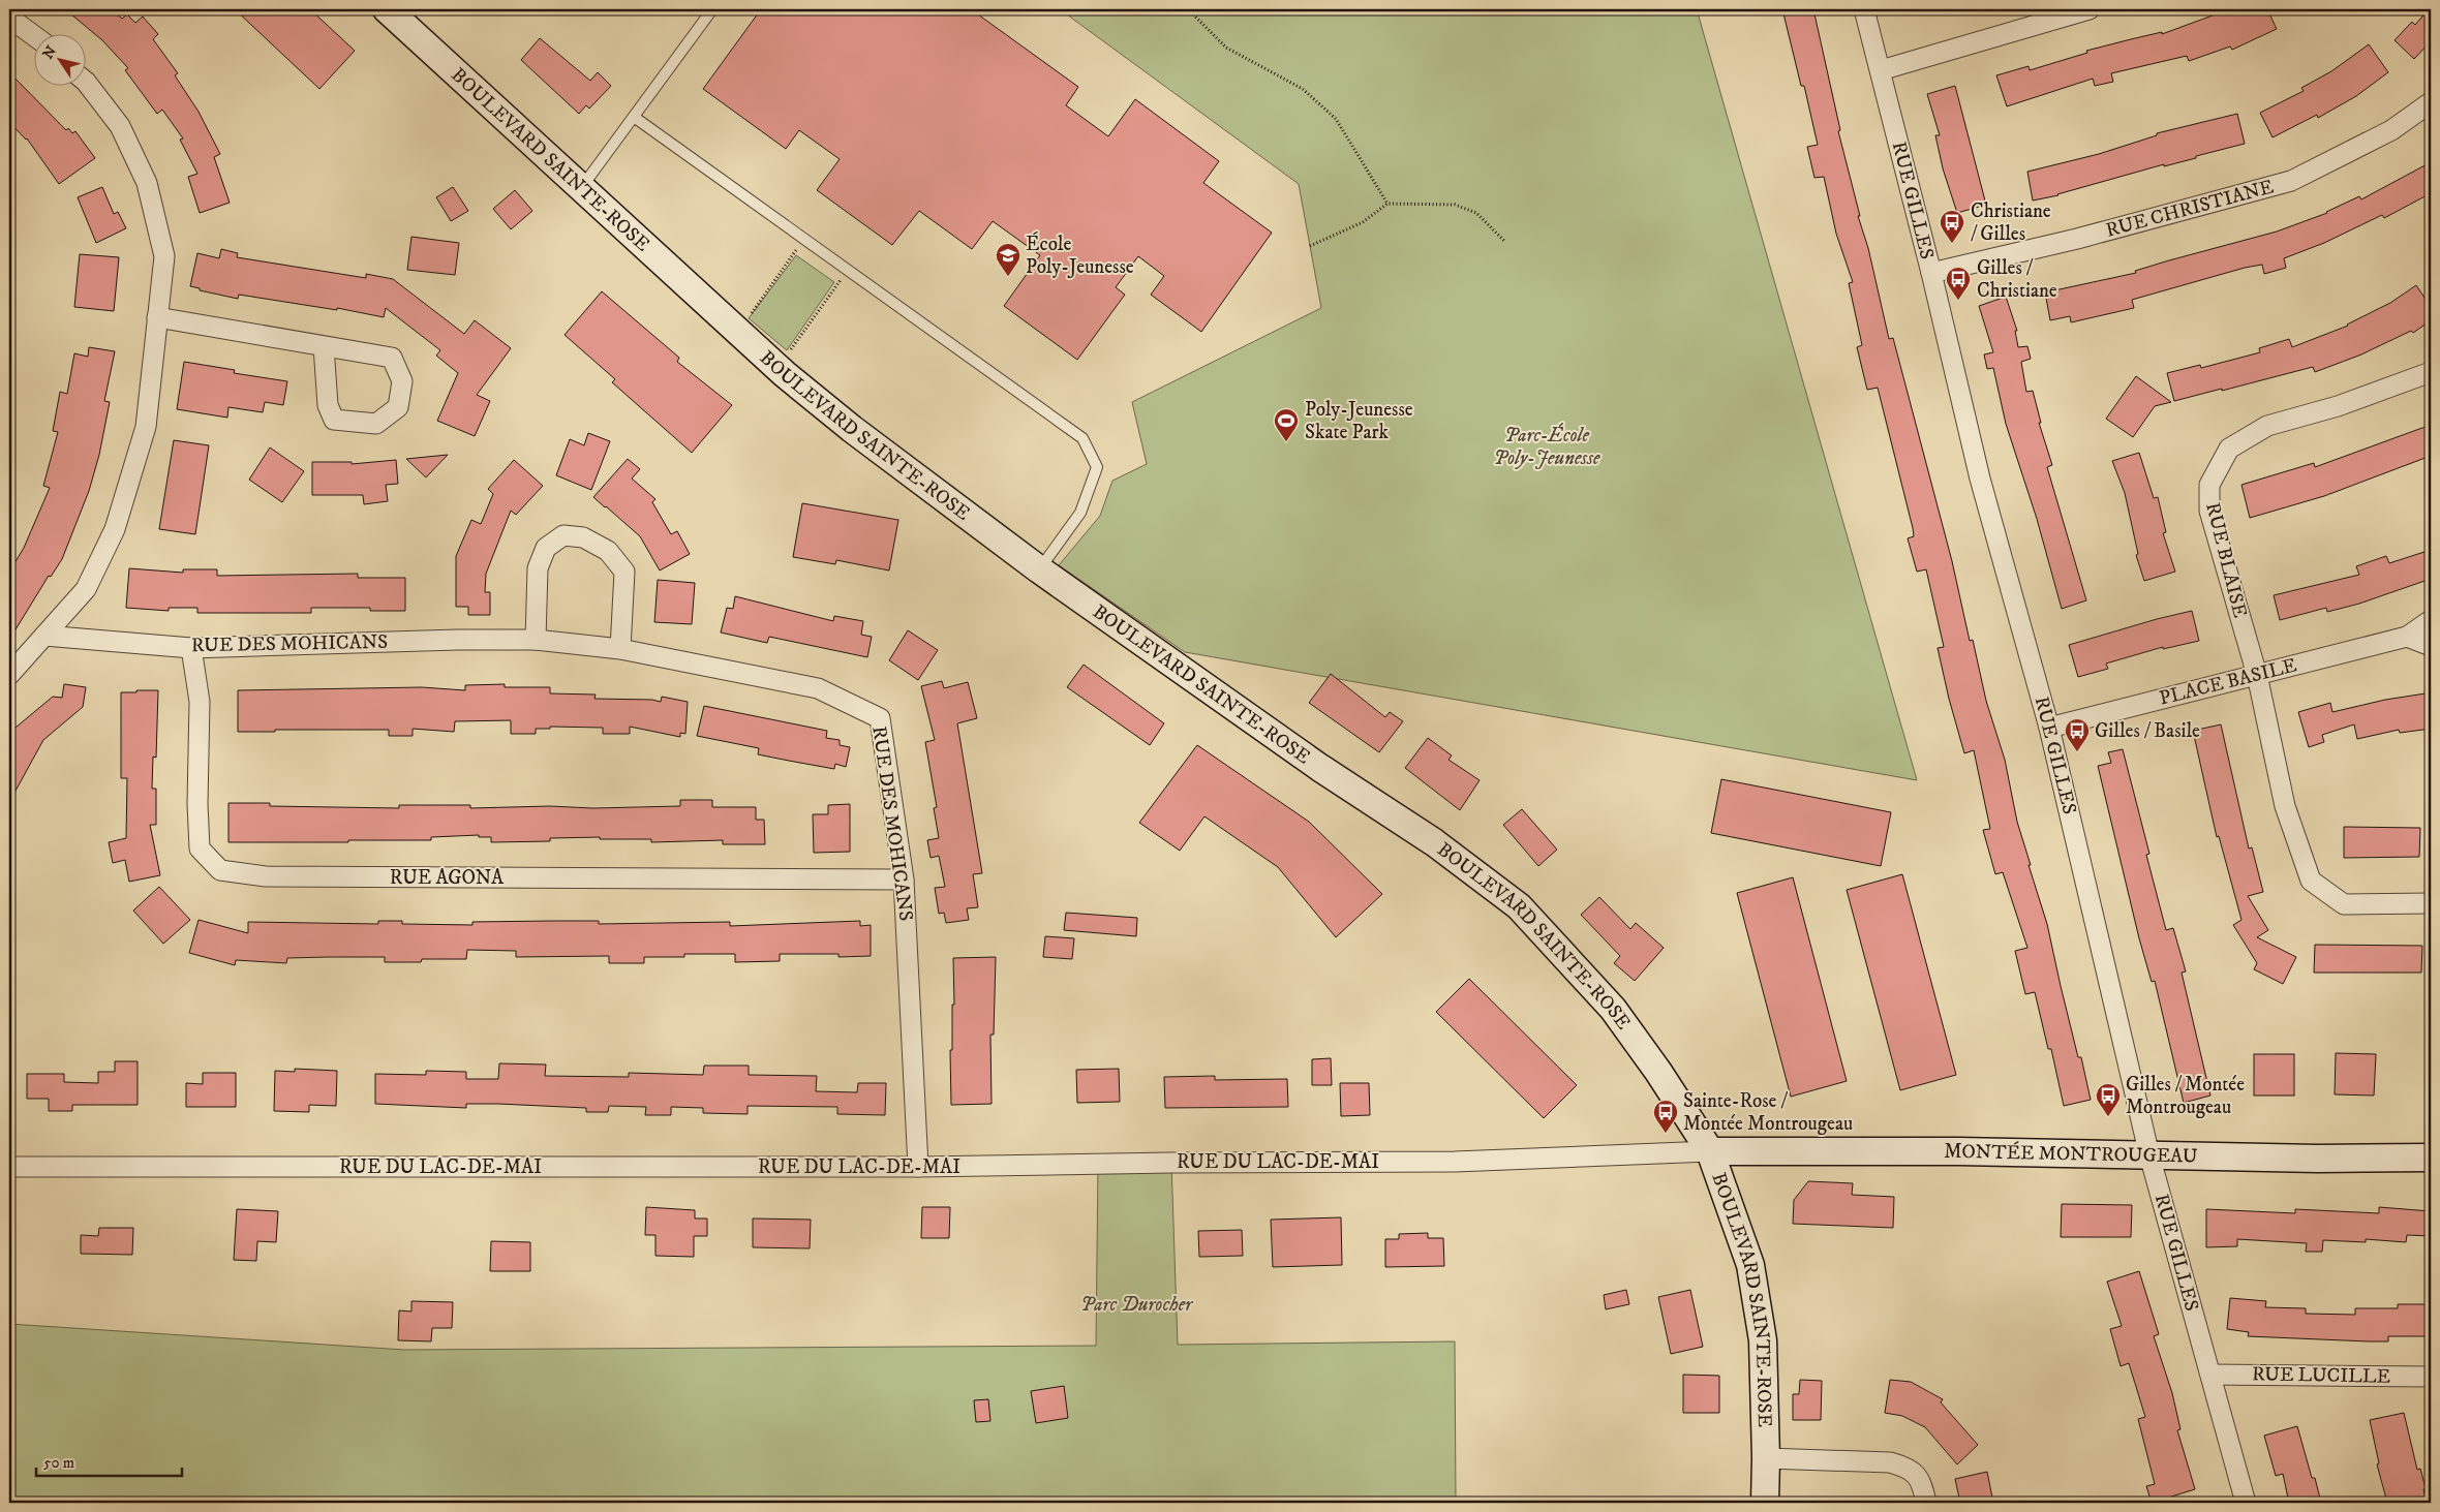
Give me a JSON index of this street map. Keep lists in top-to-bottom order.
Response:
{
  "streets": {
    "street": [
      "BOULEVARD SAINTE-ROSE",
      "RUE GILLES",
      "RUE CHRISTIANE",
      "RUE BLAISE",
      "RUE DES MOHICANS",
      "PLACE BASILE",
      "RUE AGONA",
      "MONTÉE MONTROUGEAU",
      "RUE DU LAC-DE-MAI",
      "RUE LUCILLE"
    ]
  },
  "crossings": [
    ["BOULEVARD SAINTE-ROSE", "MONTÉE MONTROUGEAU"],
    ["BOULEVARD SAINTE-ROSE", "RUE DU LAC-DE-MAI"],
    ["RUE GILLES", "RUE CHRISTIANE"],
    ["RUE GILLES", "PLACE BASILE"],
    ["RUE GILLES", "MONTÉE MONTROUGEAU"],
    ["RUE GILLES", "RUE LUCILLE"],
    ["RUE BLAISE", "PLACE BASILE"],
    ["RUE DES MOHICANS", "RUE AGONA"],
    ["RUE DES MOHICANS", "RUE DU LAC-DE-MAI"],
    ["MONTÉE MONTROUGEAU", "RUE DU LAC-DE-MAI"]
  ],
  "parks": ["Parc-École Poly-Jeunesse", "Parc Durocher"],
  "places": {
    "bus stop": [
      "Christiane / Gilles",
      "Gilles / Christiane",
      "Gilles / Basile",
      "Gilles / Montée Montrougeau",
      "Sainte-Rose / Montée Montrougeau"
    ],
    "school or university": ["École Poly-Jeunesse"],
    "sports": ["Poly-Jeunesse Skate Park"]
  },
  "scale_bar": "50 m",
  "north": "top left"
}
